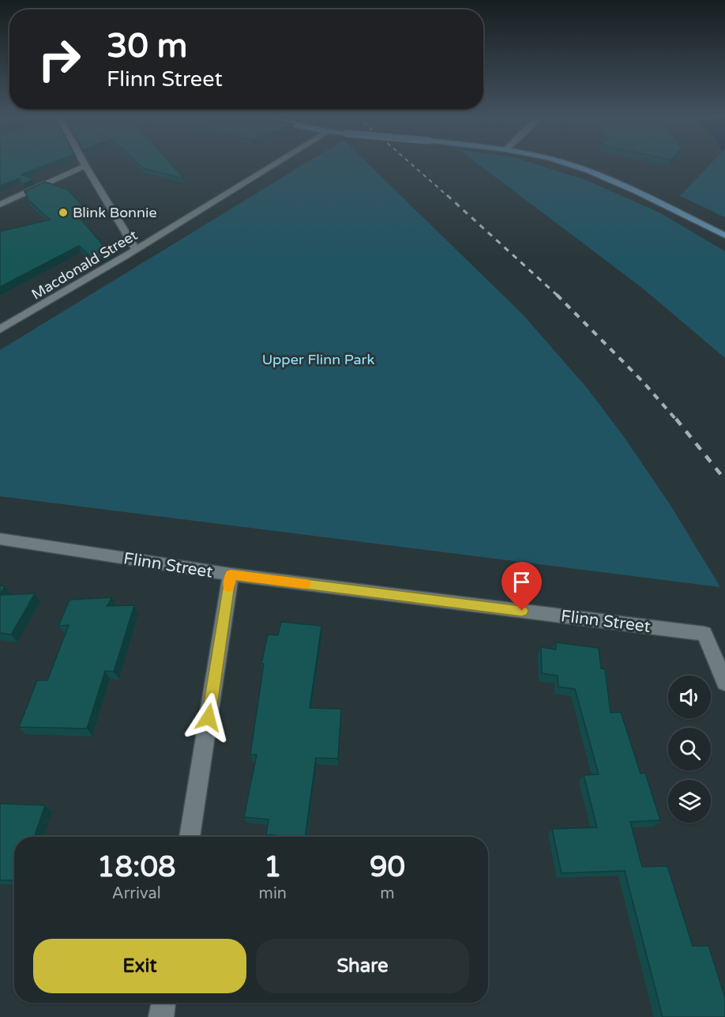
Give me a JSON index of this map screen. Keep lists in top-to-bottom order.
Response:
{
  "streets": {
    "street": ["Macdonald Street", "Flinn Street"]
  },
  "parks": ["Upper Flinn Park"],
  "places": ["Blink Bonnie"],
  "page": {
    "turn": ["30 m", "Flinn Street"],
    "eta": [
      "18:08",
      "Arrival",
      "1",
      "min",
      "90",
      "m"
    ],
    "buttons": ["Exit", "Share"]
  }
}
